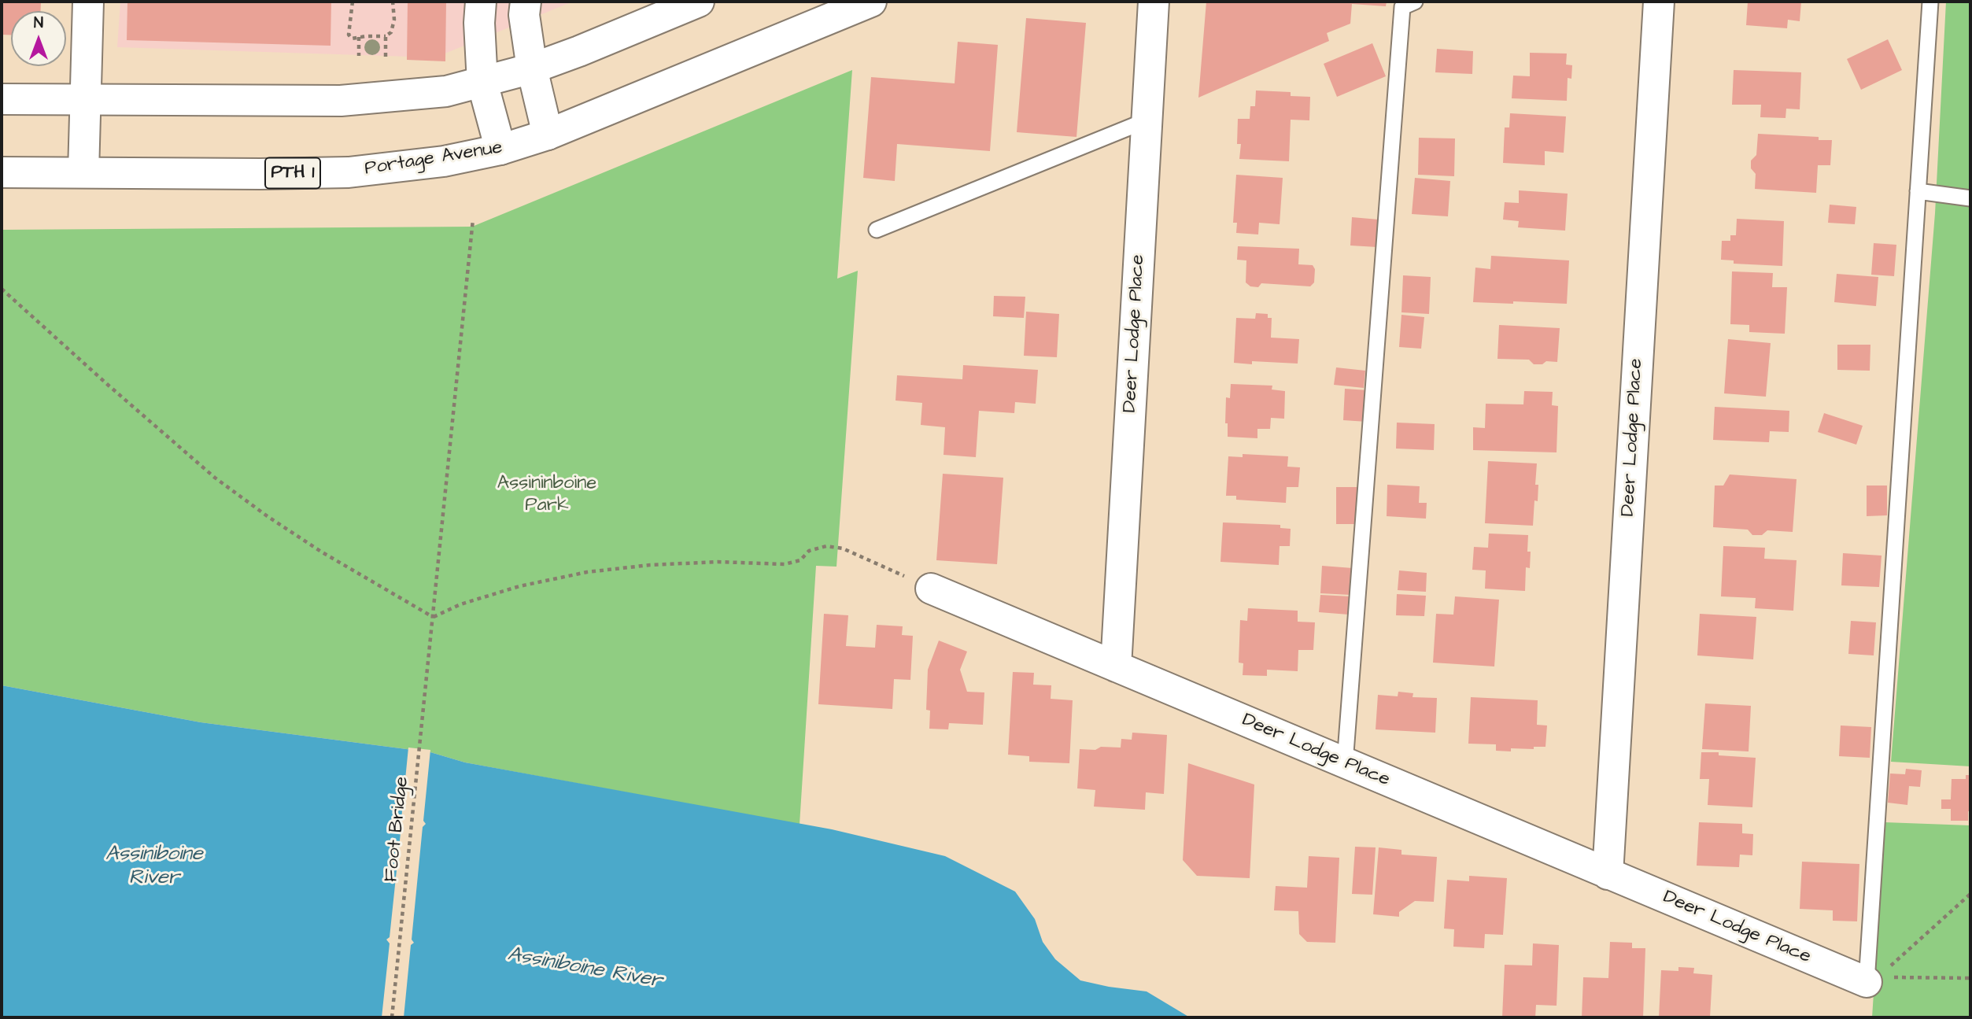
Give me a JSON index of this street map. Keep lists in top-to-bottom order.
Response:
{
  "streets": {
    "main road": ["Portage Avenue", "PTH 1", "Deer Lodge Place"],
    "path": ["Foot Bridge"]
  },
  "water": ["Assiniboine River"],
  "parks": ["Assininboine Park"],
  "north": "top"
}
